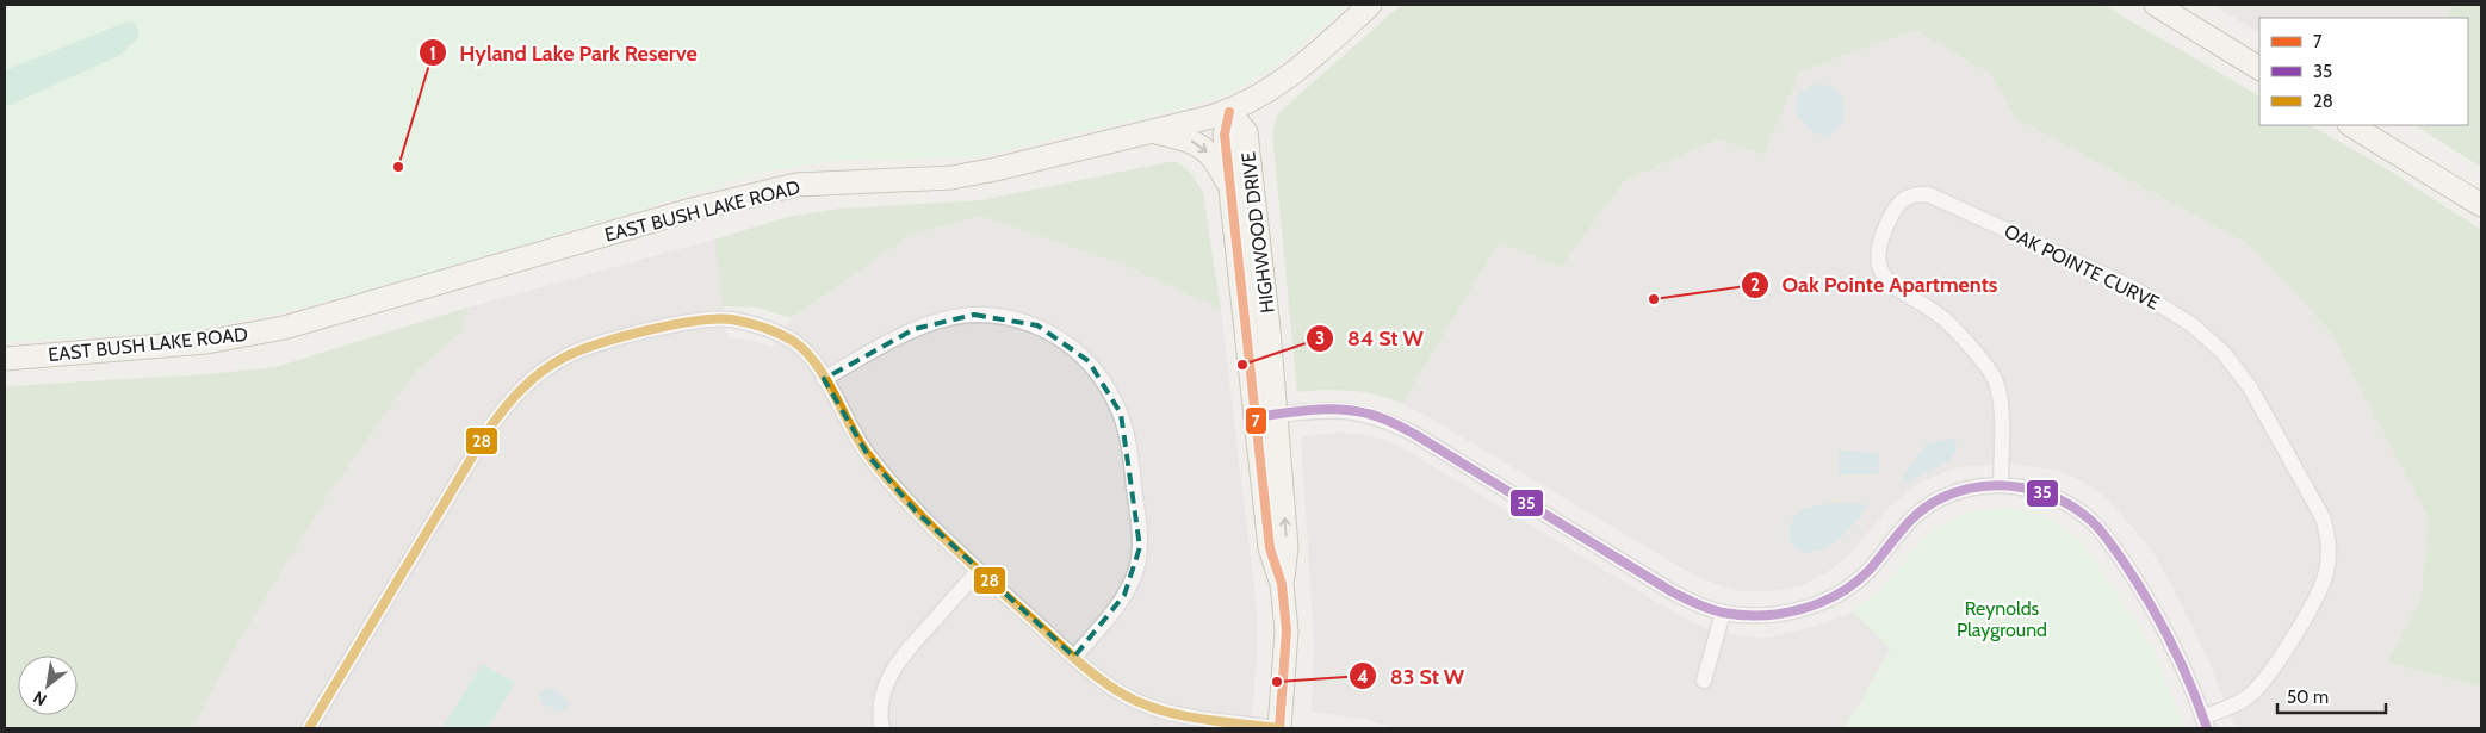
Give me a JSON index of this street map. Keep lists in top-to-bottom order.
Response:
{
  "streets": {
    "street": ["EAST BUSH LAKE ROAD", "HIGHWOOD DRIVE", "OAK POINTE CURVE"]
  },
  "crossings": [
    ["EAST BUSH LAKE ROAD", "HIGHWOOD DRIVE"]
  ],
  "parks": ["Reynolds Playground"],
  "places": [
    "Hyland Lake Park Reserve",
    "Oak Pointe Apartments",
    "84 St W",
    "83 St W"
  ],
  "lines": ["transit line 7", "transit line 28", "transit line 35"],
  "legend": ["7", "35", "28"],
  "scale_bar": "50 m",
  "north": "bottom left"
}
